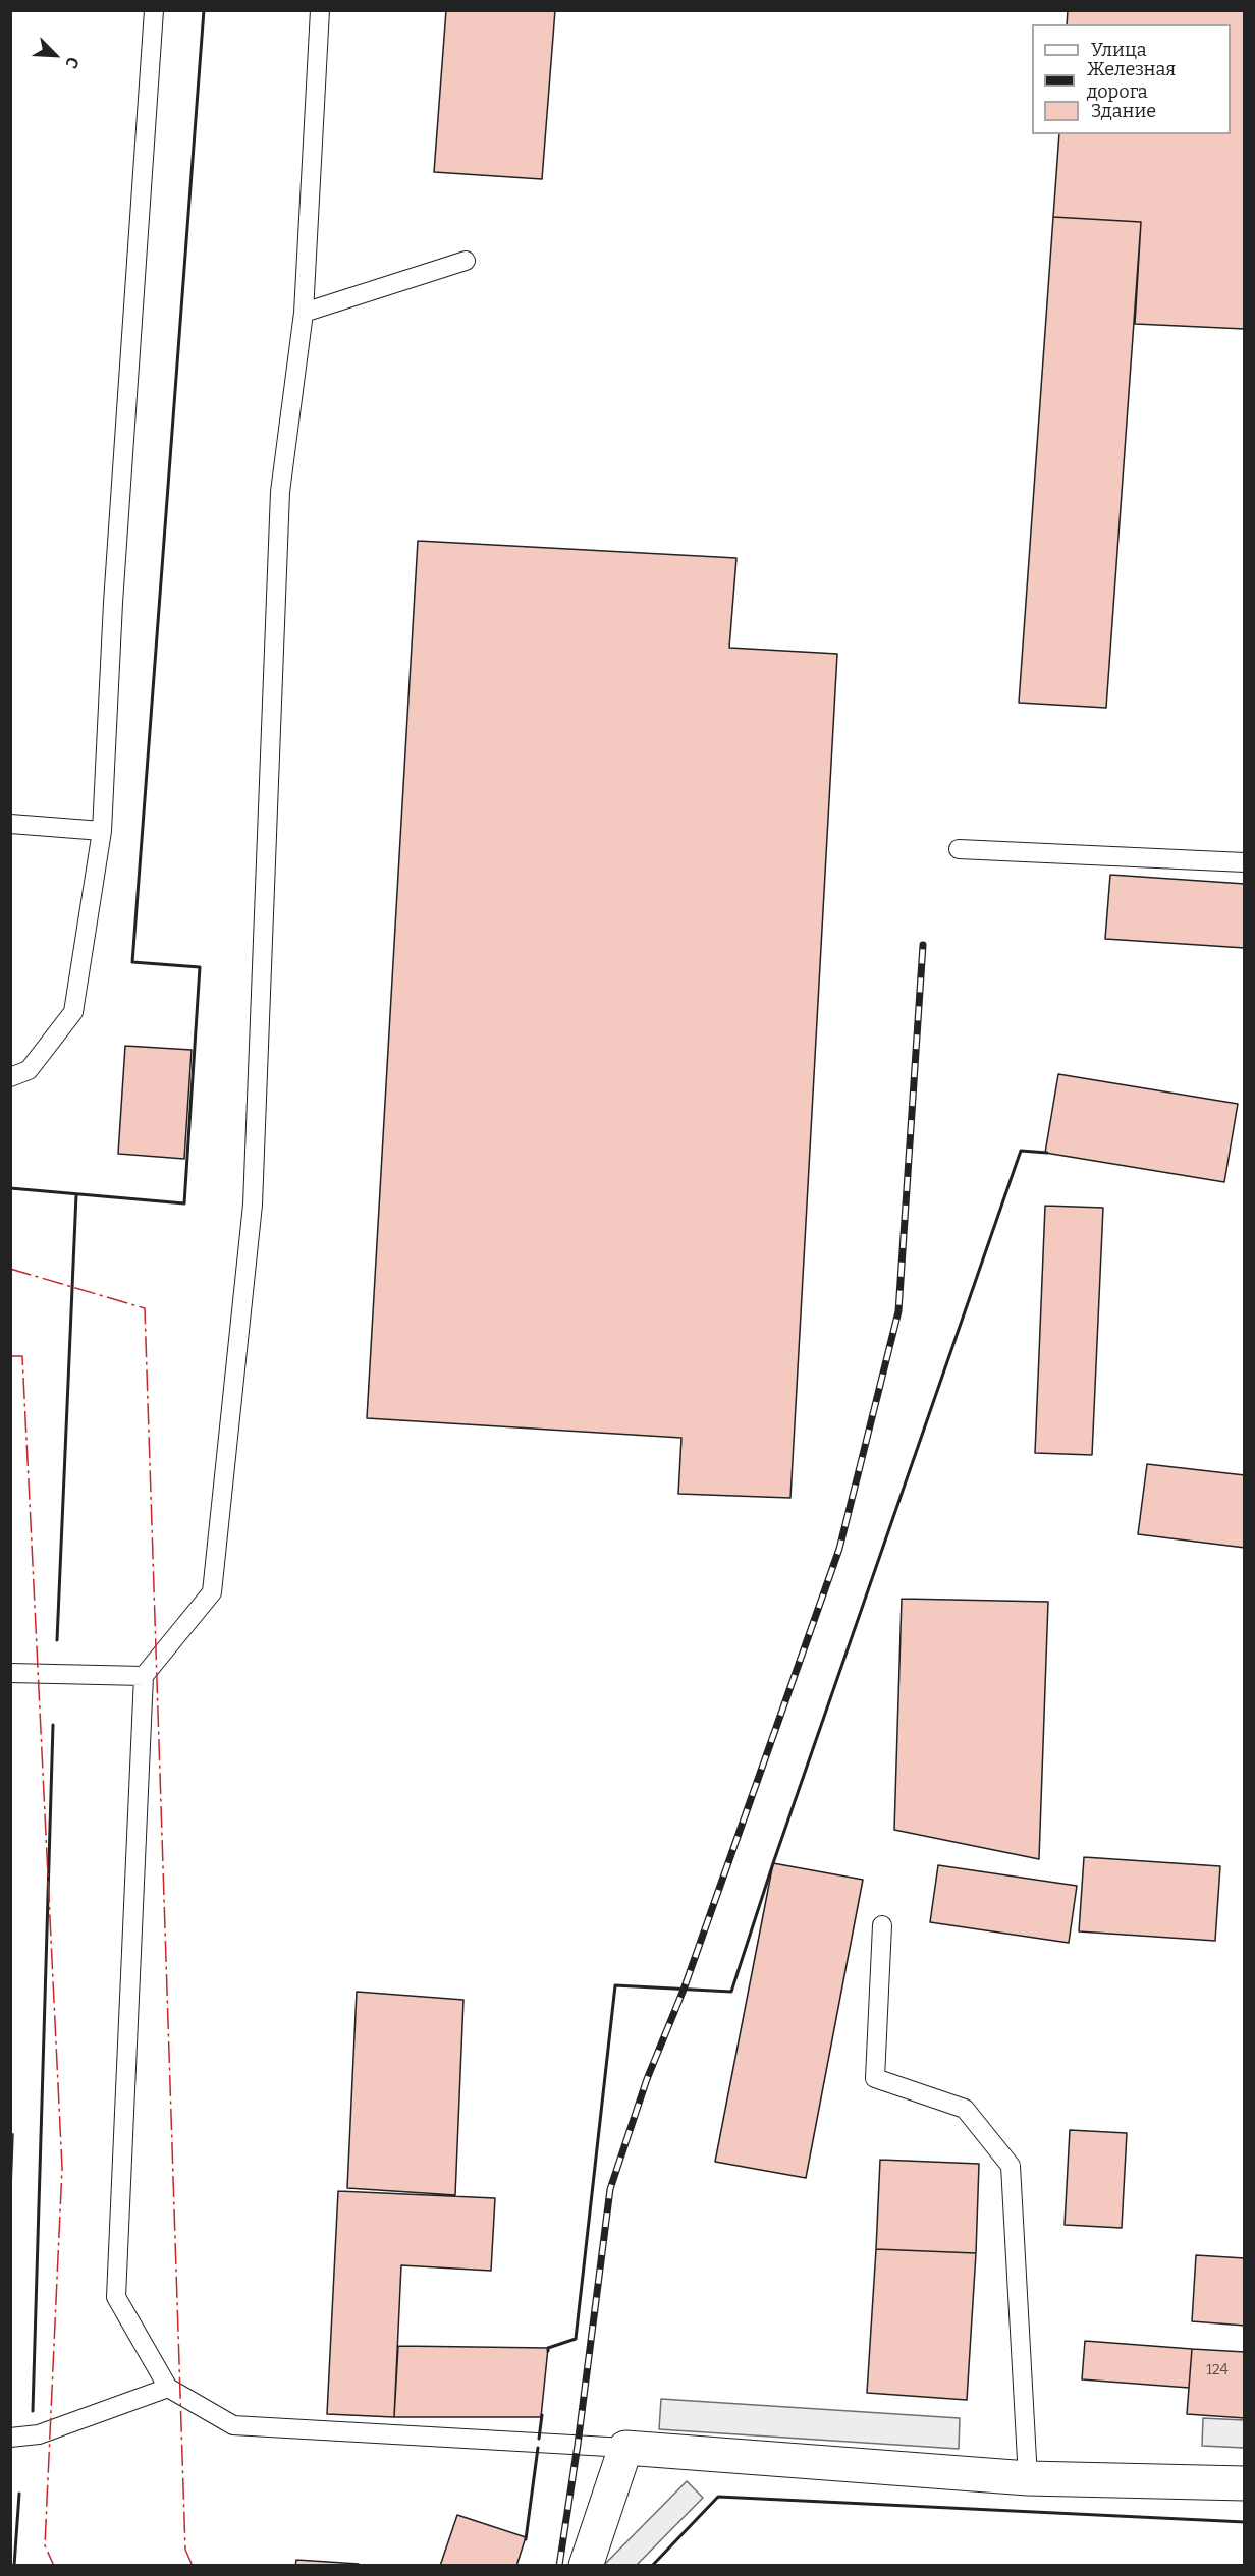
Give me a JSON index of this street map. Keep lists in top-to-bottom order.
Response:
{
  "house_numbers": ["124"],
  "legend": ["Улица", "Железная дорога", "Здание"],
  "north": "bottom right"
}
